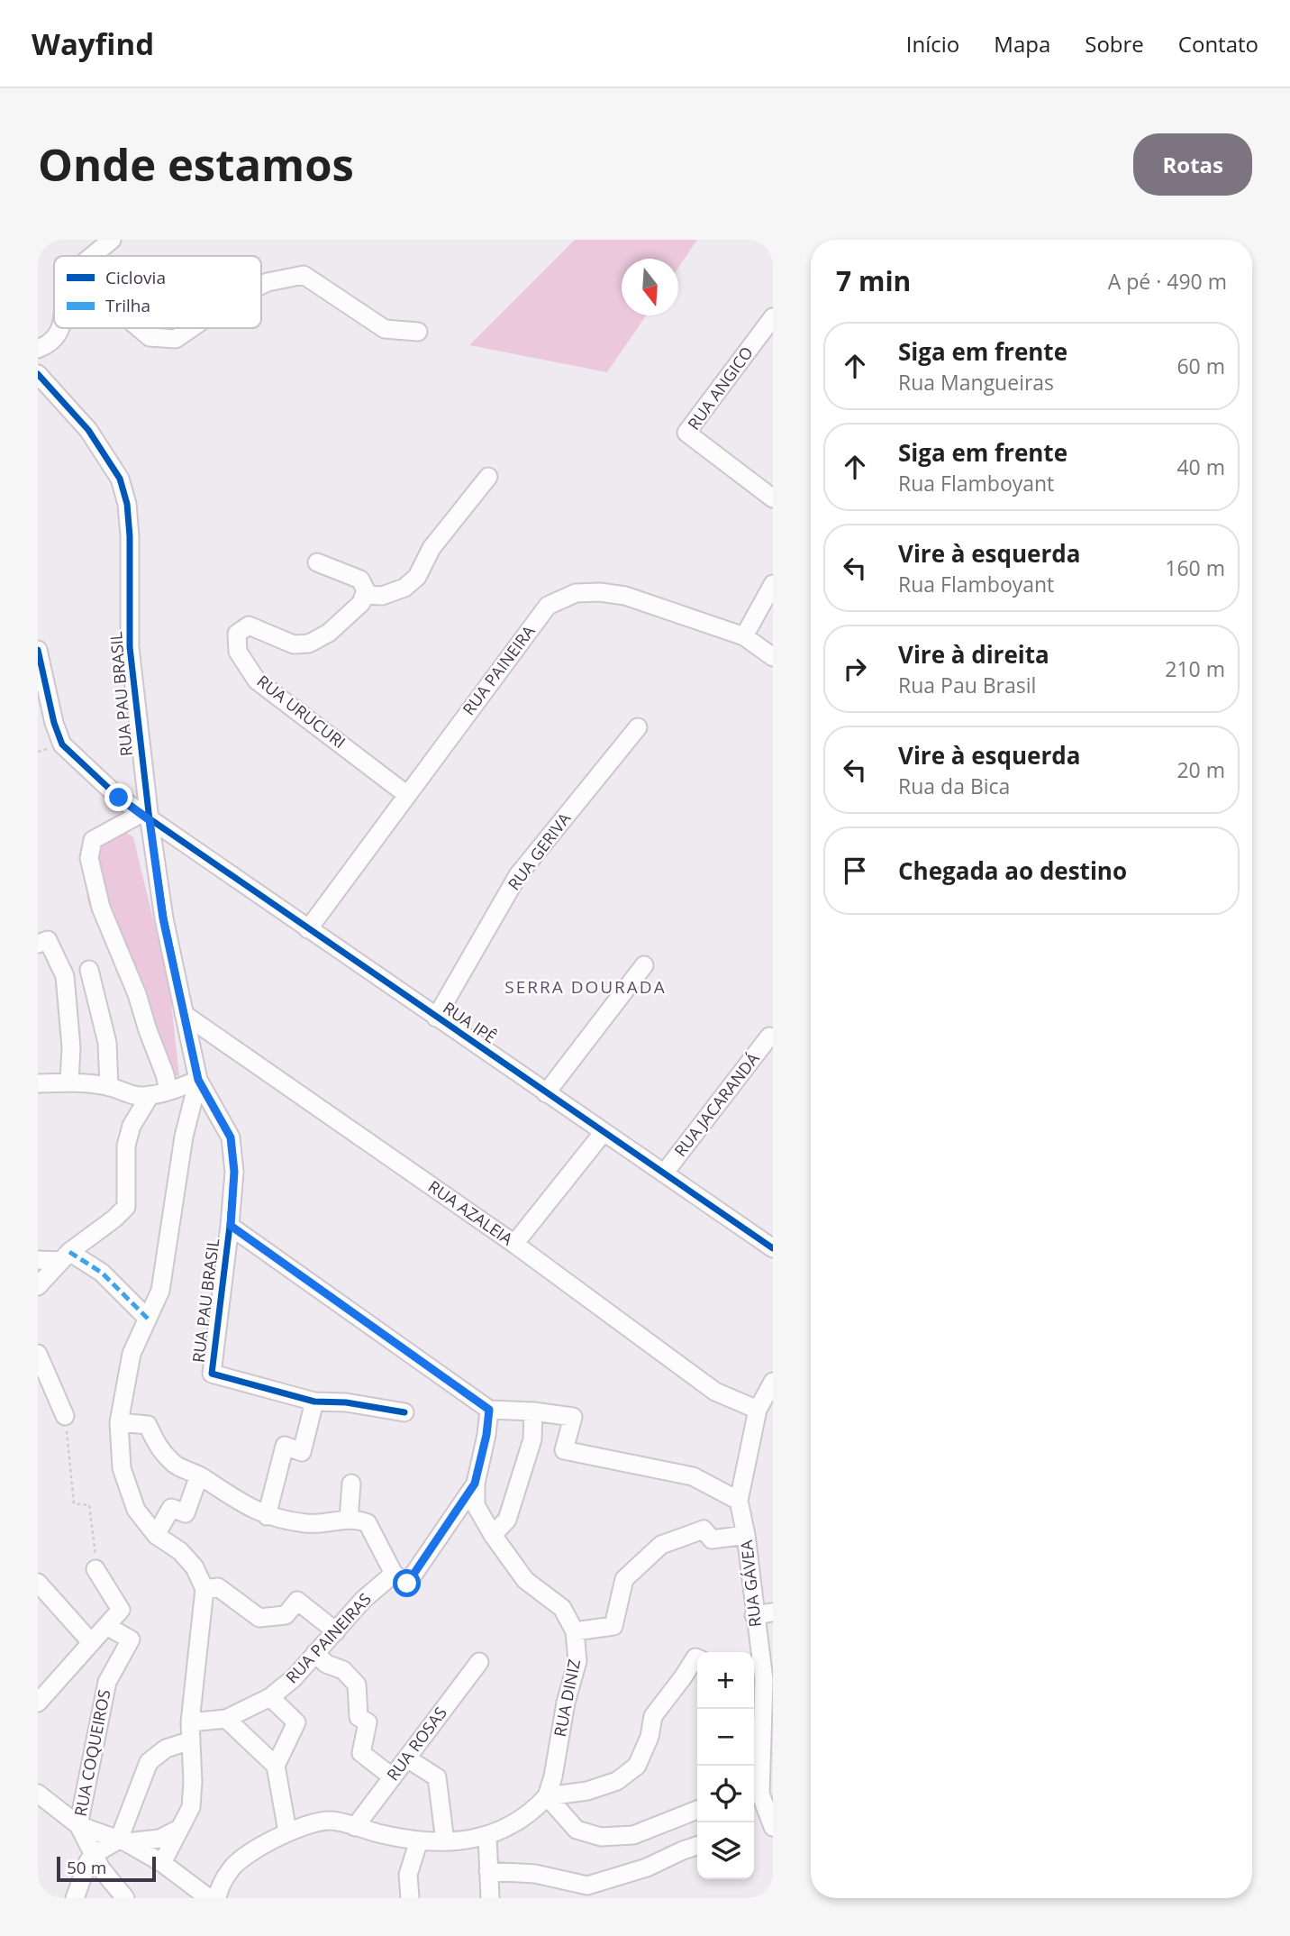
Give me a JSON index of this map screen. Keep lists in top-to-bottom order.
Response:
{
  "streets": {
    "street": [
      "RUA ANGICO",
      "RUA PAINEIRA",
      "RUA PAU BRASIL",
      "RUA URUCURI",
      "RUA GERIVA",
      "RUA IPÊ",
      "RUA JACARANDÁ",
      "RUA AZALEIA",
      "RUA GÁVEA",
      "RUA PAINEIRAS",
      "RUA DINIZ",
      "RUA ROSAS",
      "RUA COQUEIROS"
    ]
  },
  "crossings": [
    ["RUA PAINEIRA", "RUA URUCURI"],
    ["RUA PAINEIRA", "RUA IPÊ"],
    ["RUA PAU BRASIL", "RUA IPÊ"],
    ["RUA PAU BRASIL", "RUA AZALEIA"],
    ["RUA GERIVA", "RUA IPÊ"],
    ["RUA IPÊ", "RUA JACARANDÁ"],
    ["RUA AZALEIA", "RUA GÁVEA"]
  ],
  "districts": ["SERRA DOURADA"],
  "legend": ["Ciclovia", "Trilha"],
  "scale_bar": "50 m",
  "north": "bottom",
  "page": {
    "header": "Wayfind",
    "nav": [
      "Início",
      "Mapa",
      "Sobre",
      "Contato"
    ],
    "buttons": "Rotas",
    "title": "Onde estamos",
    "heading": ["7 min", "A pé · 490 m"],
    "list": [
      ["Siga em frente", "Rua Mangueiras", "60 m"],
      ["Siga em frente", "Rua Flamboyant", "40 m"],
      ["Vire à esquerda", "Rua Flamboyant", "160 m"],
      ["Vire à direita", "Rua Pau Brasil", "210 m"],
      ["Vire à esquerda", "Rua da Bica", "20 m"],
      "Chegada ao destino"
    ],
    "map_buttons": ["+", "−"],
    "scale": "50 m"
  }
}
